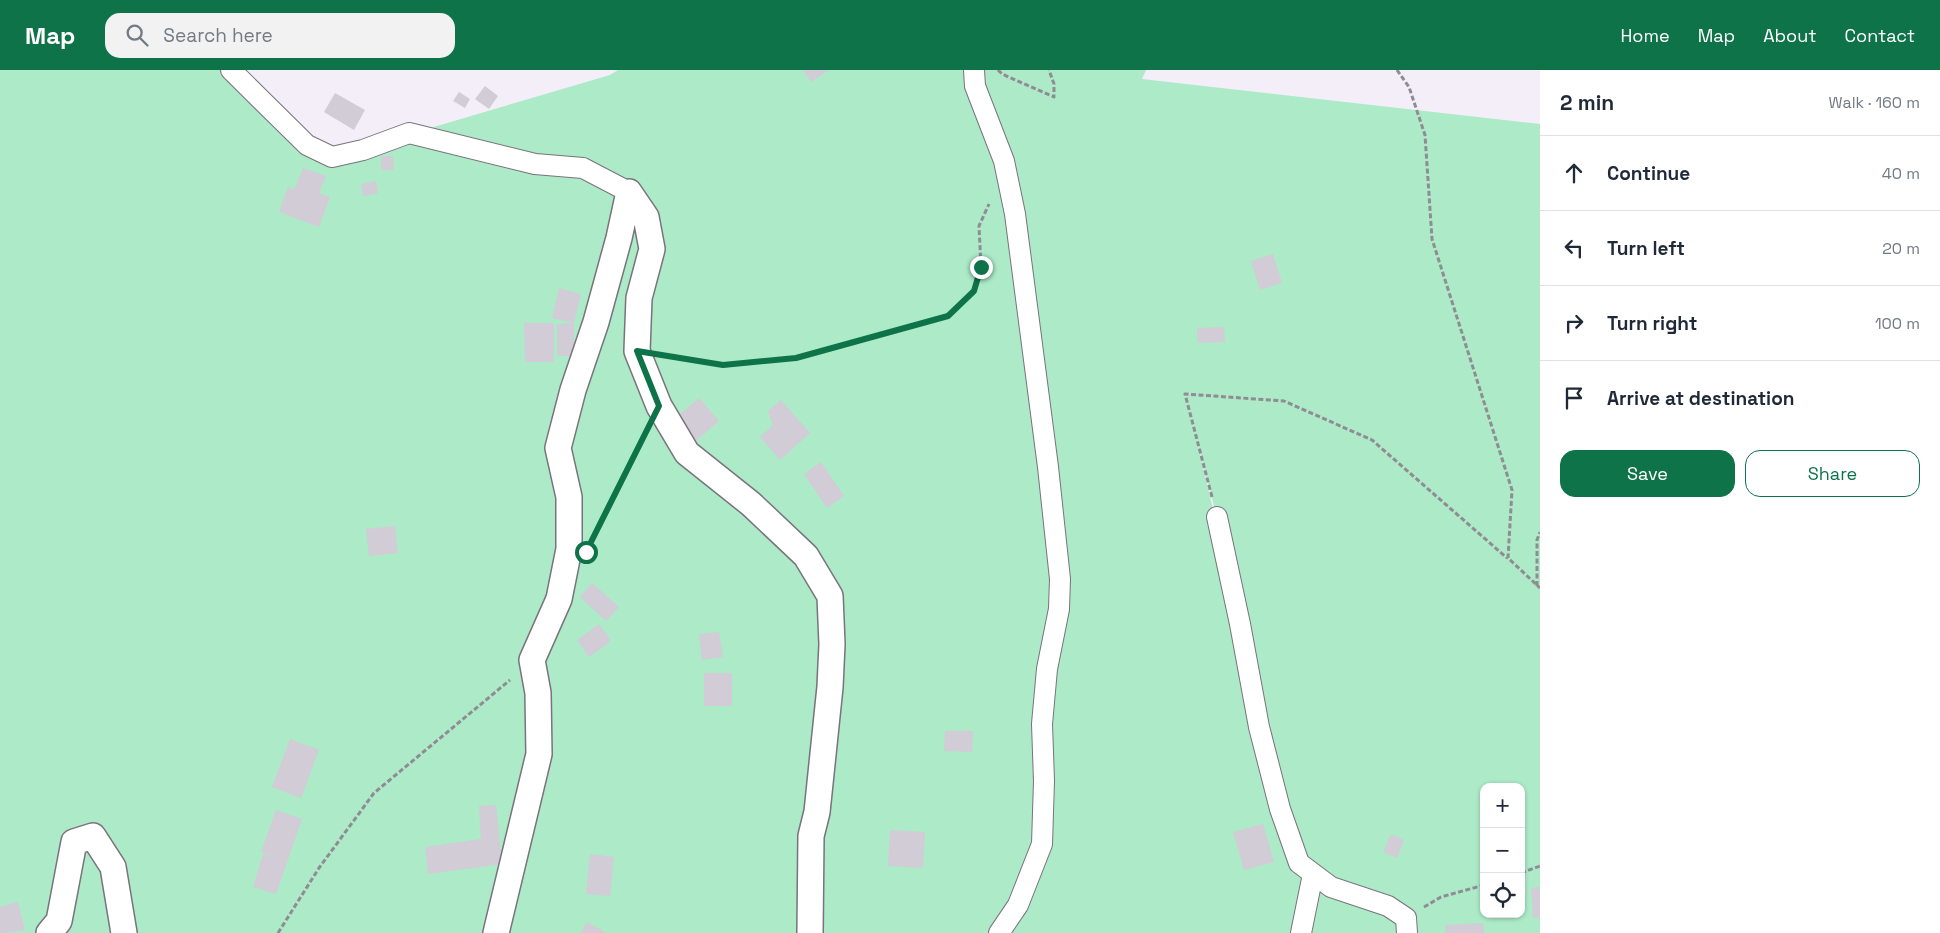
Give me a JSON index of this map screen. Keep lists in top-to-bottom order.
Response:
{
  "page": {
    "header": "Map",
    "search": "Search here",
    "nav": [
      "Home",
      "Map",
      "About",
      "Contact"
    ],
    "heading": ["2 min", "Walk · 160 m"],
    "list": [
      ["Continue", "40 m"],
      ["Turn left", "20 m"],
      ["Turn right", "100 m"],
      "Arrive at destination"
    ],
    "buttons": ["Save", "Share"],
    "map_buttons": ["+", "−"]
  }
}
